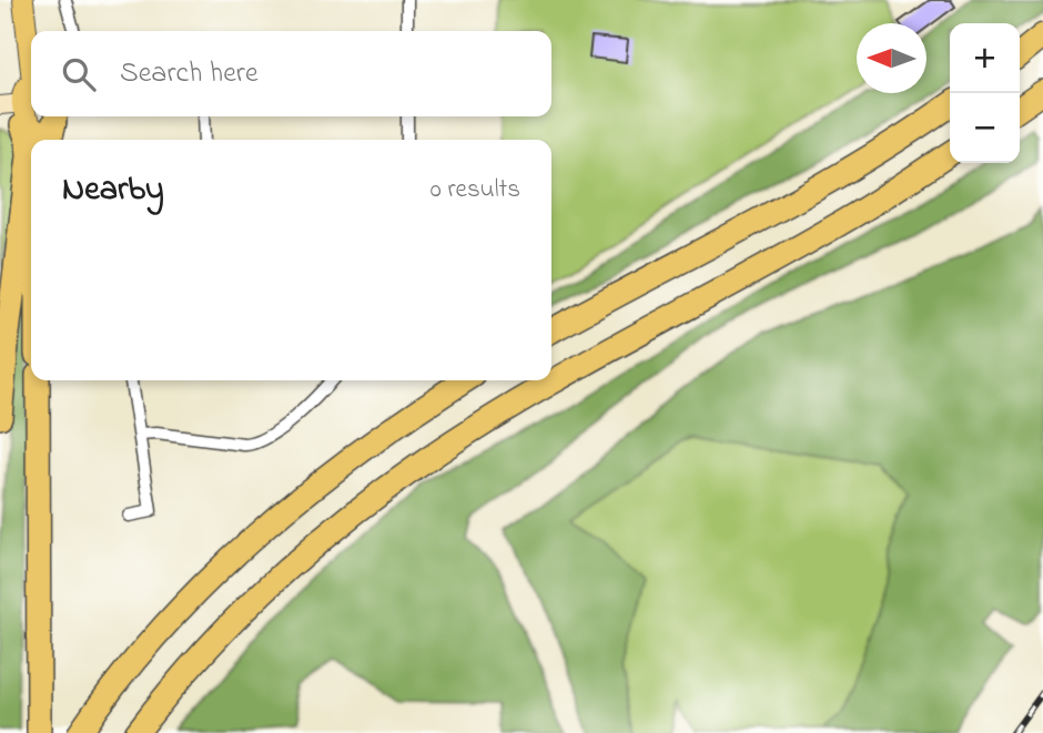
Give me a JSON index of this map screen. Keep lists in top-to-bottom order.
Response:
{
  "north": "left",
  "page": {
    "map_buttons": ["+", "−"],
    "search": "Search here",
    "heading": ["Nearby", "0 results"]
  }
}
